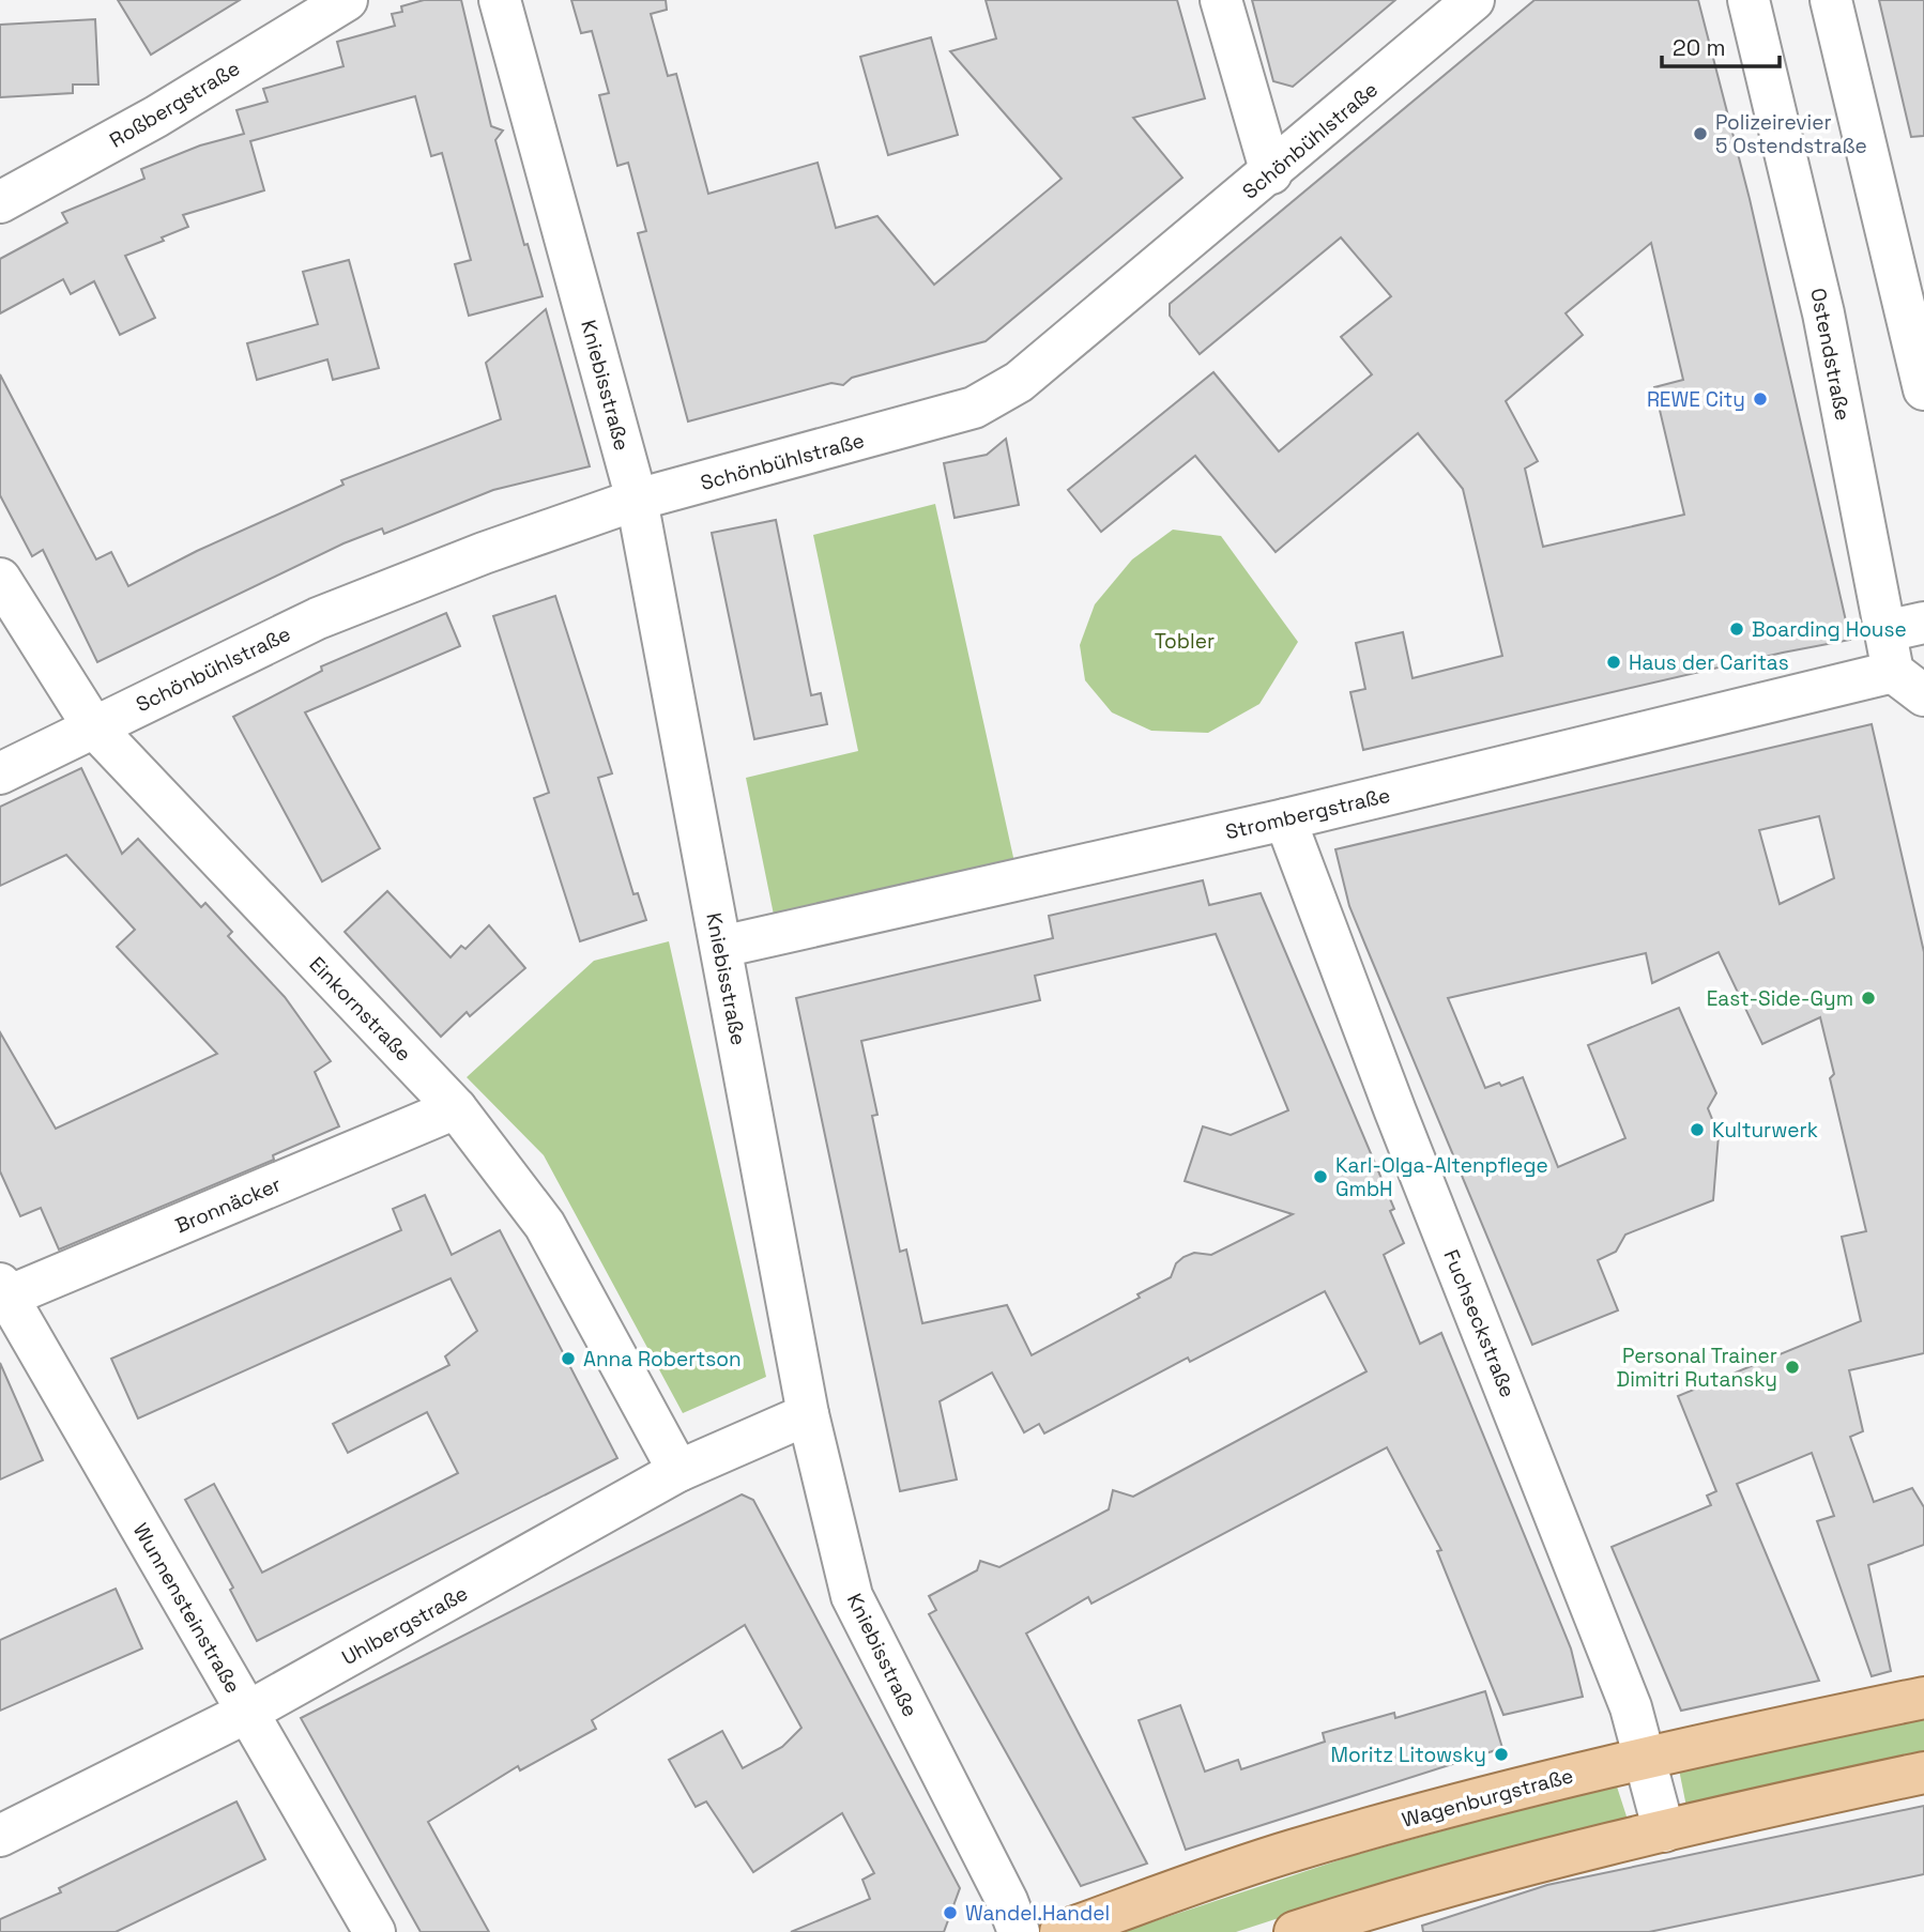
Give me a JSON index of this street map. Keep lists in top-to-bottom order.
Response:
{
  "streets": {
    "main road": ["Wagenburgstraße"],
    "street": [
      "Roßbergstraße",
      "Schönbühlstraße",
      "Ostendstraße",
      "Kniebisstraße",
      "Strombergstraße",
      "Einkornstraße",
      "Bronnäcker",
      "Fuchseckstraße",
      "Wunnensteinstraße",
      "Uhlbergstraße"
    ]
  },
  "crossings": [
    ["Schönbühlstraße", "Kniebisstraße"],
    ["Schönbühlstraße", "Einkornstraße"],
    ["Ostendstraße", "Strombergstraße"],
    ["Kniebisstraße", "Strombergstraße"],
    ["Kniebisstraße", "Uhlbergstraße"],
    ["Strombergstraße", "Fuchseckstraße"],
    ["Einkornstraße", "Bronnäcker"],
    ["Einkornstraße", "Uhlbergstraße"],
    ["Bronnäcker", "Wunnensteinstraße"],
    ["Fuchseckstraße", "Wagenburgstraße"],
    ["Wunnensteinstraße", "Uhlbergstraße"]
  ],
  "parks": ["Tobler"],
  "places": [
    "Polizeirevier 5 Ostendstraße",
    "REWE City",
    "Boarding House",
    "Haus der Caritas",
    "East-Side-Gym",
    "Kulturwerk",
    "Karl-Olga-Altenpflege GmbH",
    "Anna Robertson",
    "Personal Trainer Dimitri Rutansky",
    "Moritz Litowsky",
    "Wandel.Handel"
  ],
  "scale_bar": "20 m"
}
